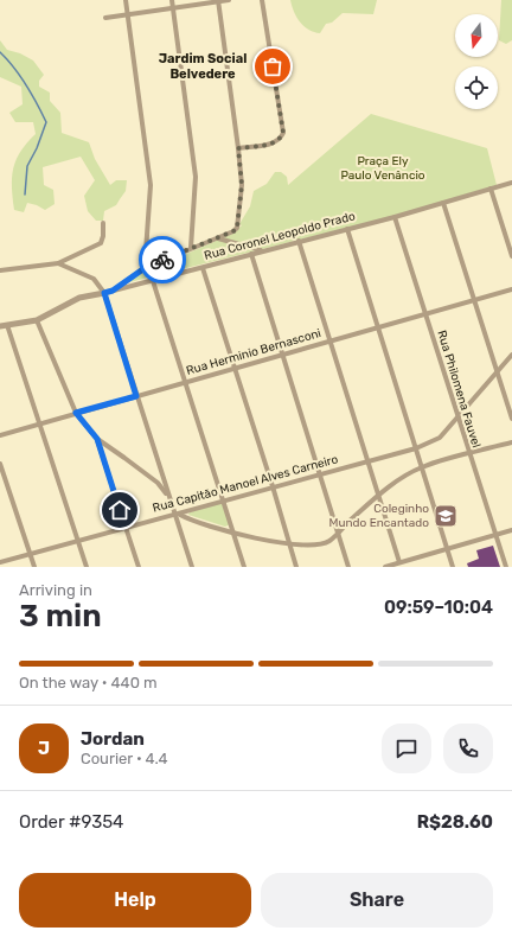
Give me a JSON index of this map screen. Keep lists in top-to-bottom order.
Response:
{
  "streets": {
    "street": [
      "Rua Coronel Leopoldo Prado",
      "Rua Herminio Bernasconi",
      "Rua Philomena Fauvel",
      "Rua Capitão Manoel Alves Carneiro"
    ]
  },
  "crossings": [
    ["Rua Coronel Leopoldo Prado", "Rua Philomena Fauvel"],
    ["Rua Herminio Bernasconi", "Rua Philomena Fauvel"],
    ["Rua Philomena Fauvel", "Rua Capitão Manoel Alves Carneiro"]
  ],
  "districts": ["Jardim Social Belvedere"],
  "parks": ["Praça Ely Paulo Venâncio"],
  "places": {
    "school or university": ["Coleginho Mundo Encantado"]
  },
  "north": "bottom",
  "page": {
    "heading": ["3 min", "Arriving in", "09:59–10:04"],
    "panel": [
      "Jordan",
      "Courier · 4.4",
      "Order #9354",
      "R$28.60"
    ],
    "bar": "On the way · 440 m",
    "round": "J",
    "buttons": ["Help", "Share"]
  }
}
